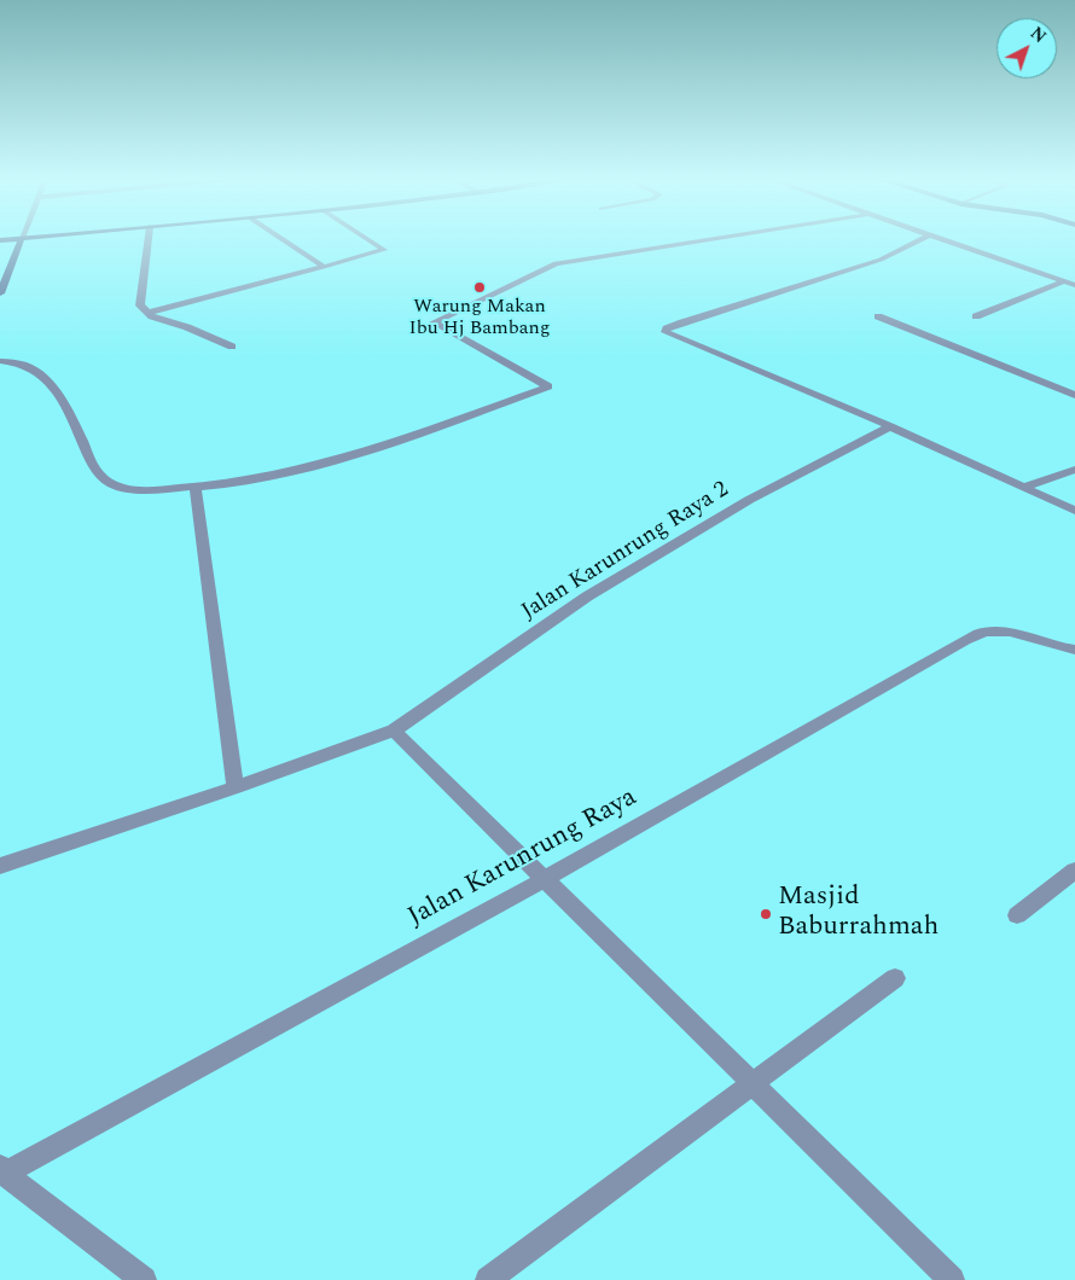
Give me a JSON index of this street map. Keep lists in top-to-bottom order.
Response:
{
  "streets": {
    "street": ["Jalan Karunrung Raya 2", "Jalan Karunrung Raya"]
  },
  "places": ["Warung Makan Ibu Hj Bambang", "Masjid Baburrahmah"],
  "north": "top right"
}
